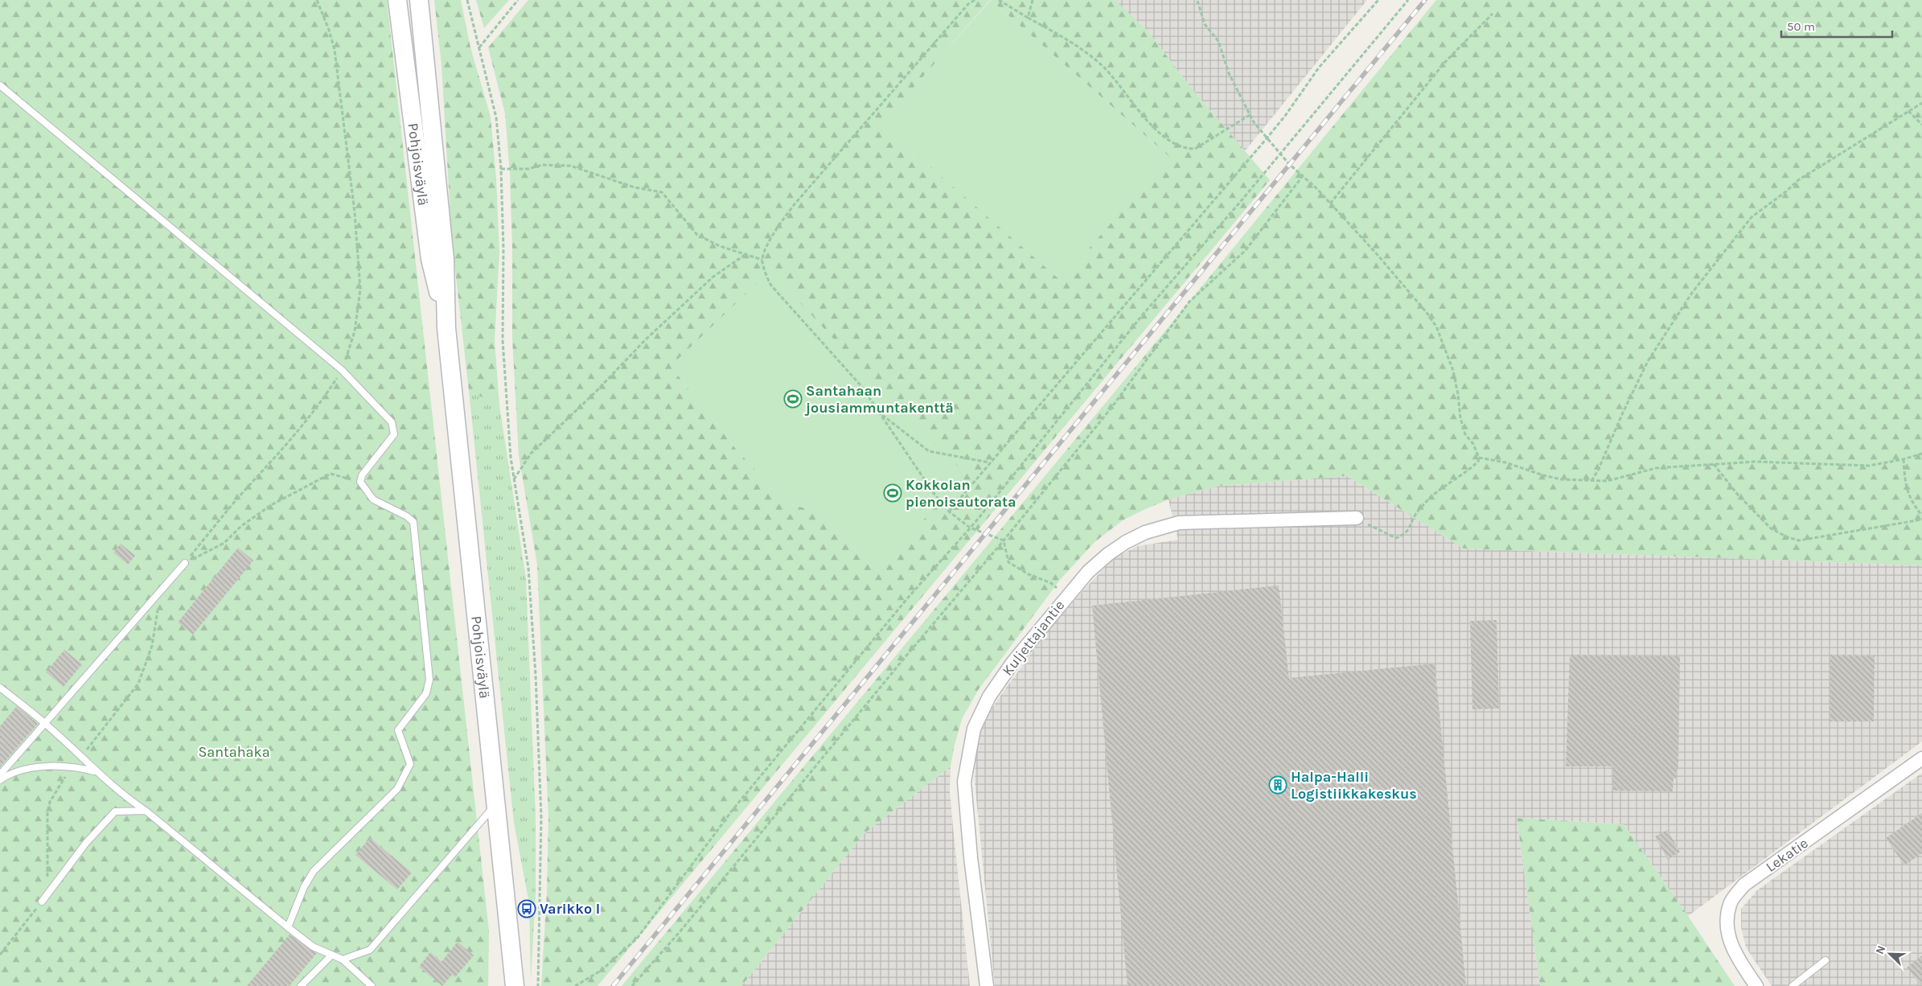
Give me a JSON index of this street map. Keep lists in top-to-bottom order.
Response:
{
  "streets": {
    "main road": ["Pohjoisväylä"],
    "street": ["Kuljettajantie", "Lekatie"]
  },
  "parks": ["Santahaka"],
  "places": {
    "sports": ["Santahaan jousiammuntakenttä", "Kokkolan pienoisautorata"],
    "building": ["Halpa-Halli Logistiikkakeskus"],
    "bus stop": ["Varikko I"]
  },
  "scale_bar": "50 m",
  "north": "top left"
}
